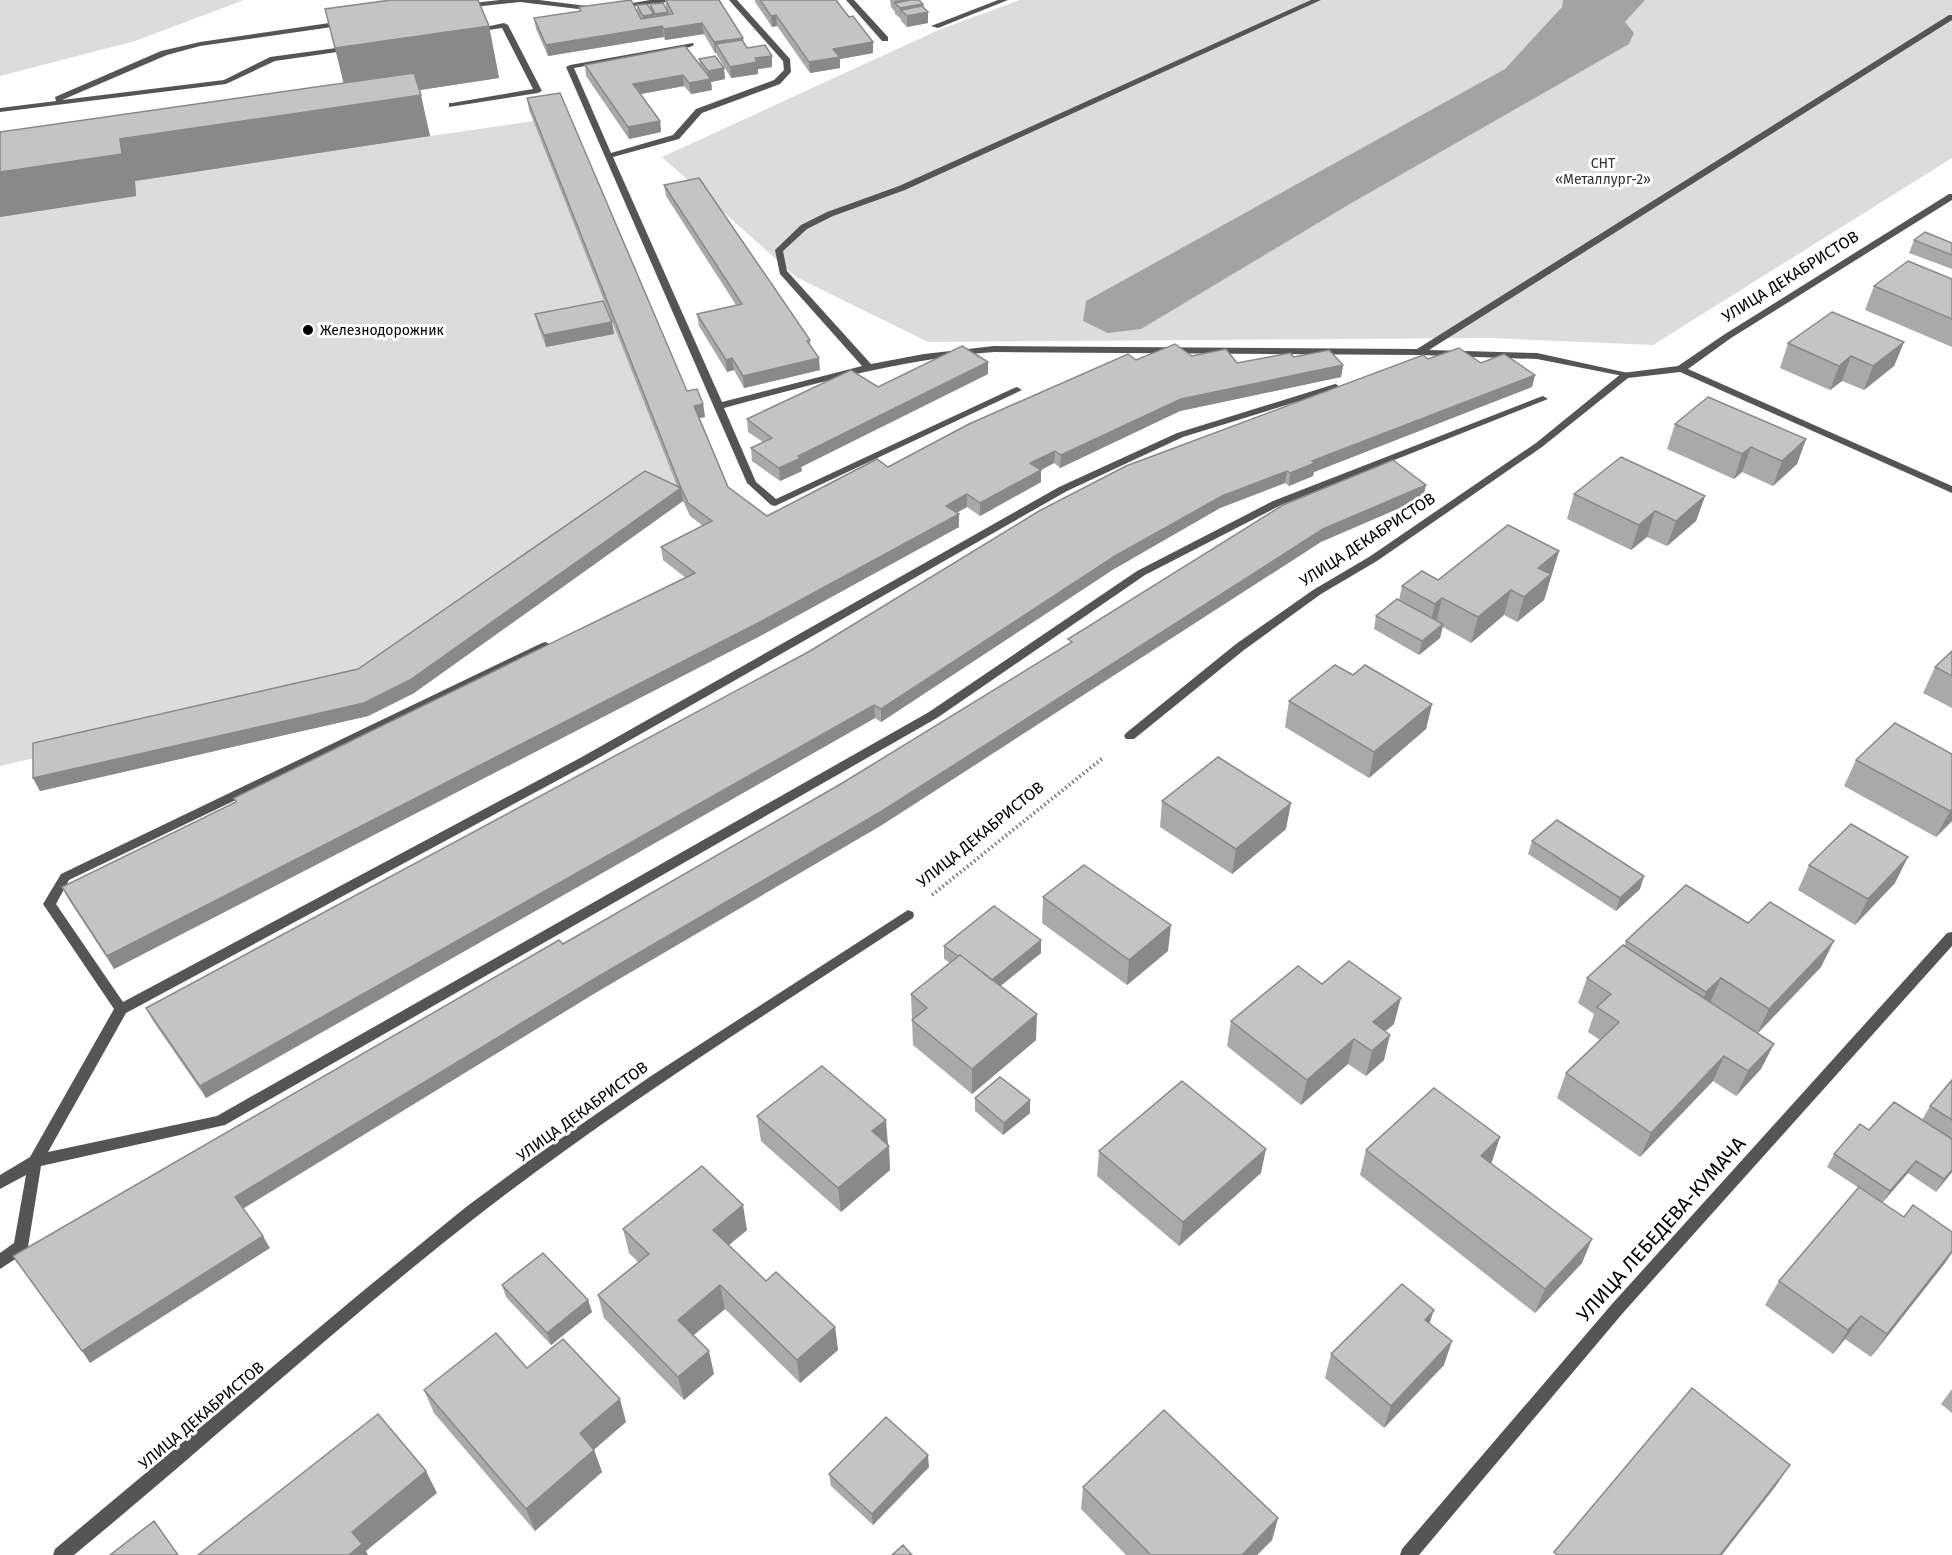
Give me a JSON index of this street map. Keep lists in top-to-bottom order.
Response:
{
  "streets": {
    "street": ["УЛИЦА ДЕКАБРИСТОВ", "УЛИЦА ЛЕБЕДЕВА-КУМАЧА"]
  },
  "parks": ["СНТ «Металлург-2»"],
  "places": ["Железнодорожник"]
}
